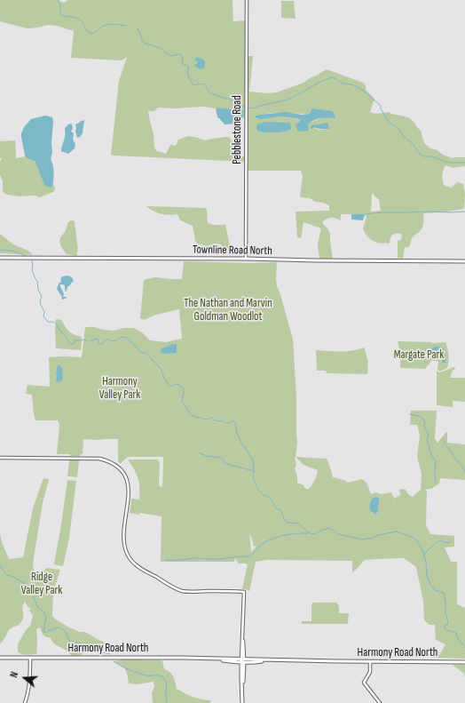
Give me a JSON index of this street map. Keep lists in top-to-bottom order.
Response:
{
  "streets": {
    "main road": ["Townline Road North", "Harmony Road North"],
    "street": ["Pebblestone Road"]
  },
  "crossings": [
    ["Pebblestone Road", "Townline Road North"]
  ],
  "parks": [
    "The Nathan and Marvin Goldman Woodlot",
    "Margate Park",
    "Harmony Valley Park",
    "Ridge Valley Park"
  ],
  "north": "left"
}
